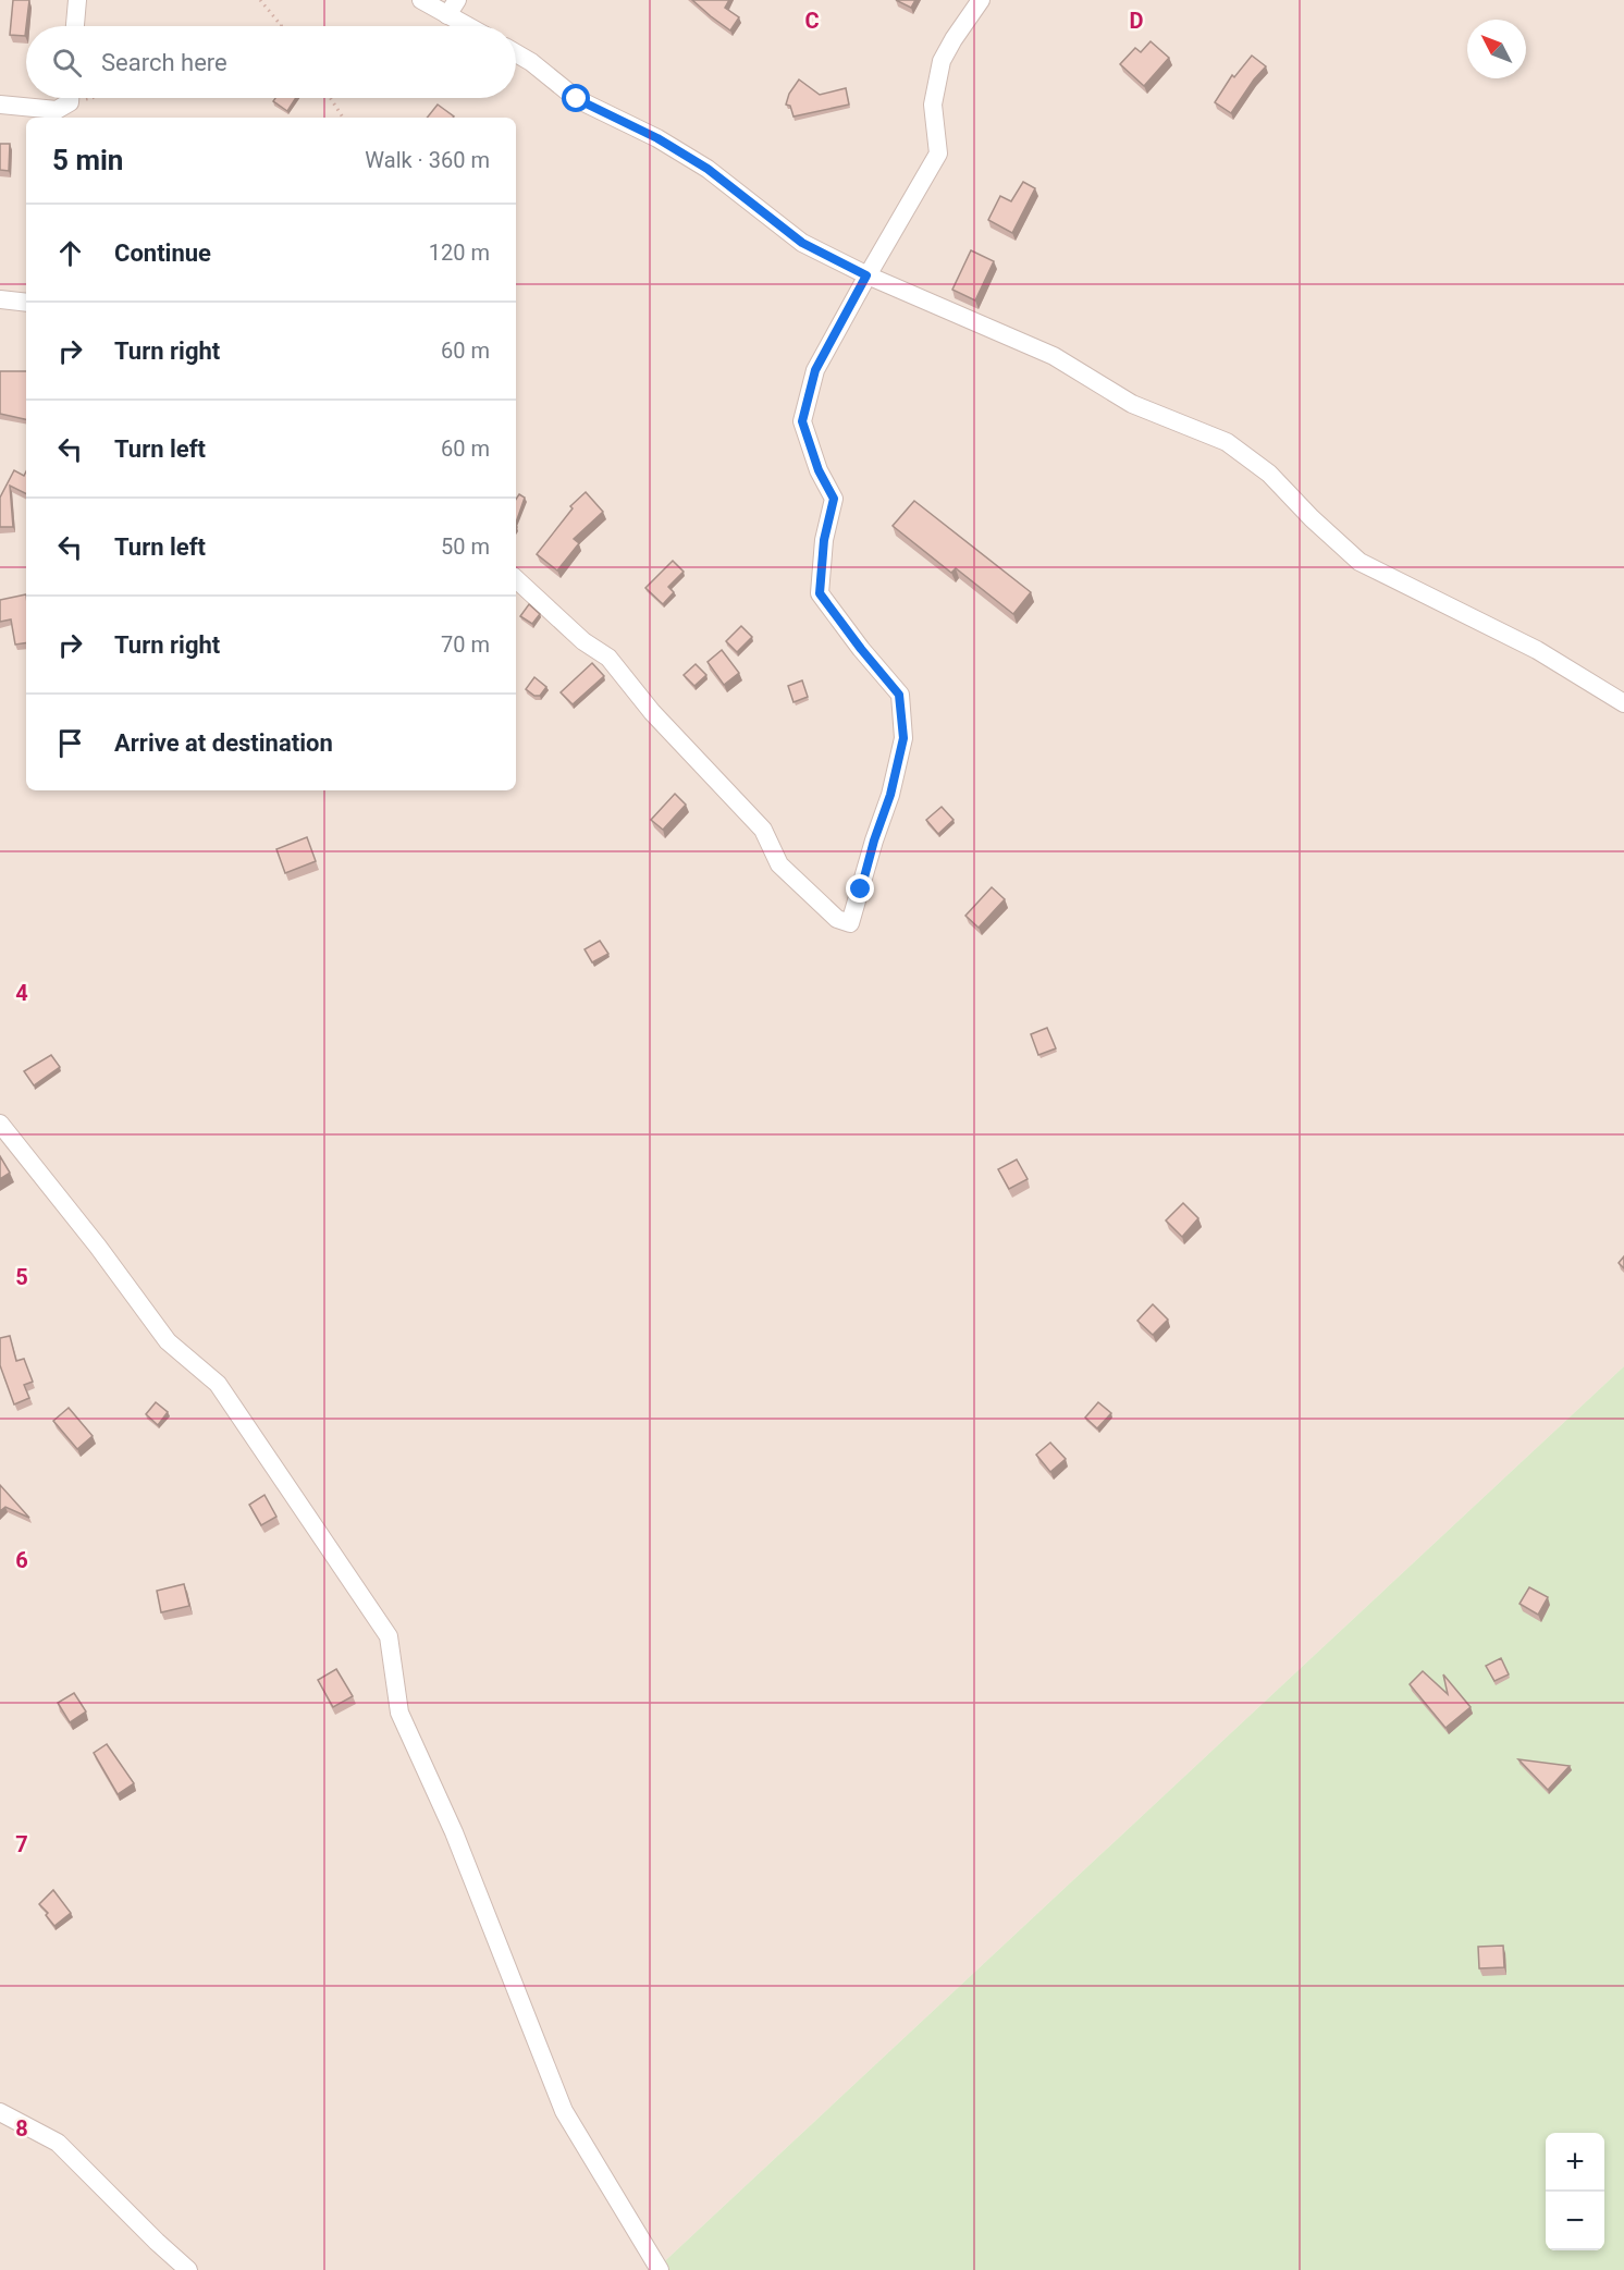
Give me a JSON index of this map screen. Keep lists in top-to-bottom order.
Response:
{
  "north": "top left",
  "page": {
    "search": "Search here",
    "heading": ["5 min", "Walk · 360 m"],
    "list": [
      ["Continue", "120 m"],
      ["Turn right", "60 m"],
      ["Turn left", "60 m"],
      ["Turn left", "50 m"],
      ["Turn right", "70 m"],
      "Arrive at destination"
    ],
    "map_buttons": ["+", "−"]
  },
  "grid": {
    "columns": ["C", "D"],
    "rows": [
      "4",
      "5",
      "6",
      "7",
      "8"
    ]
  }
}
